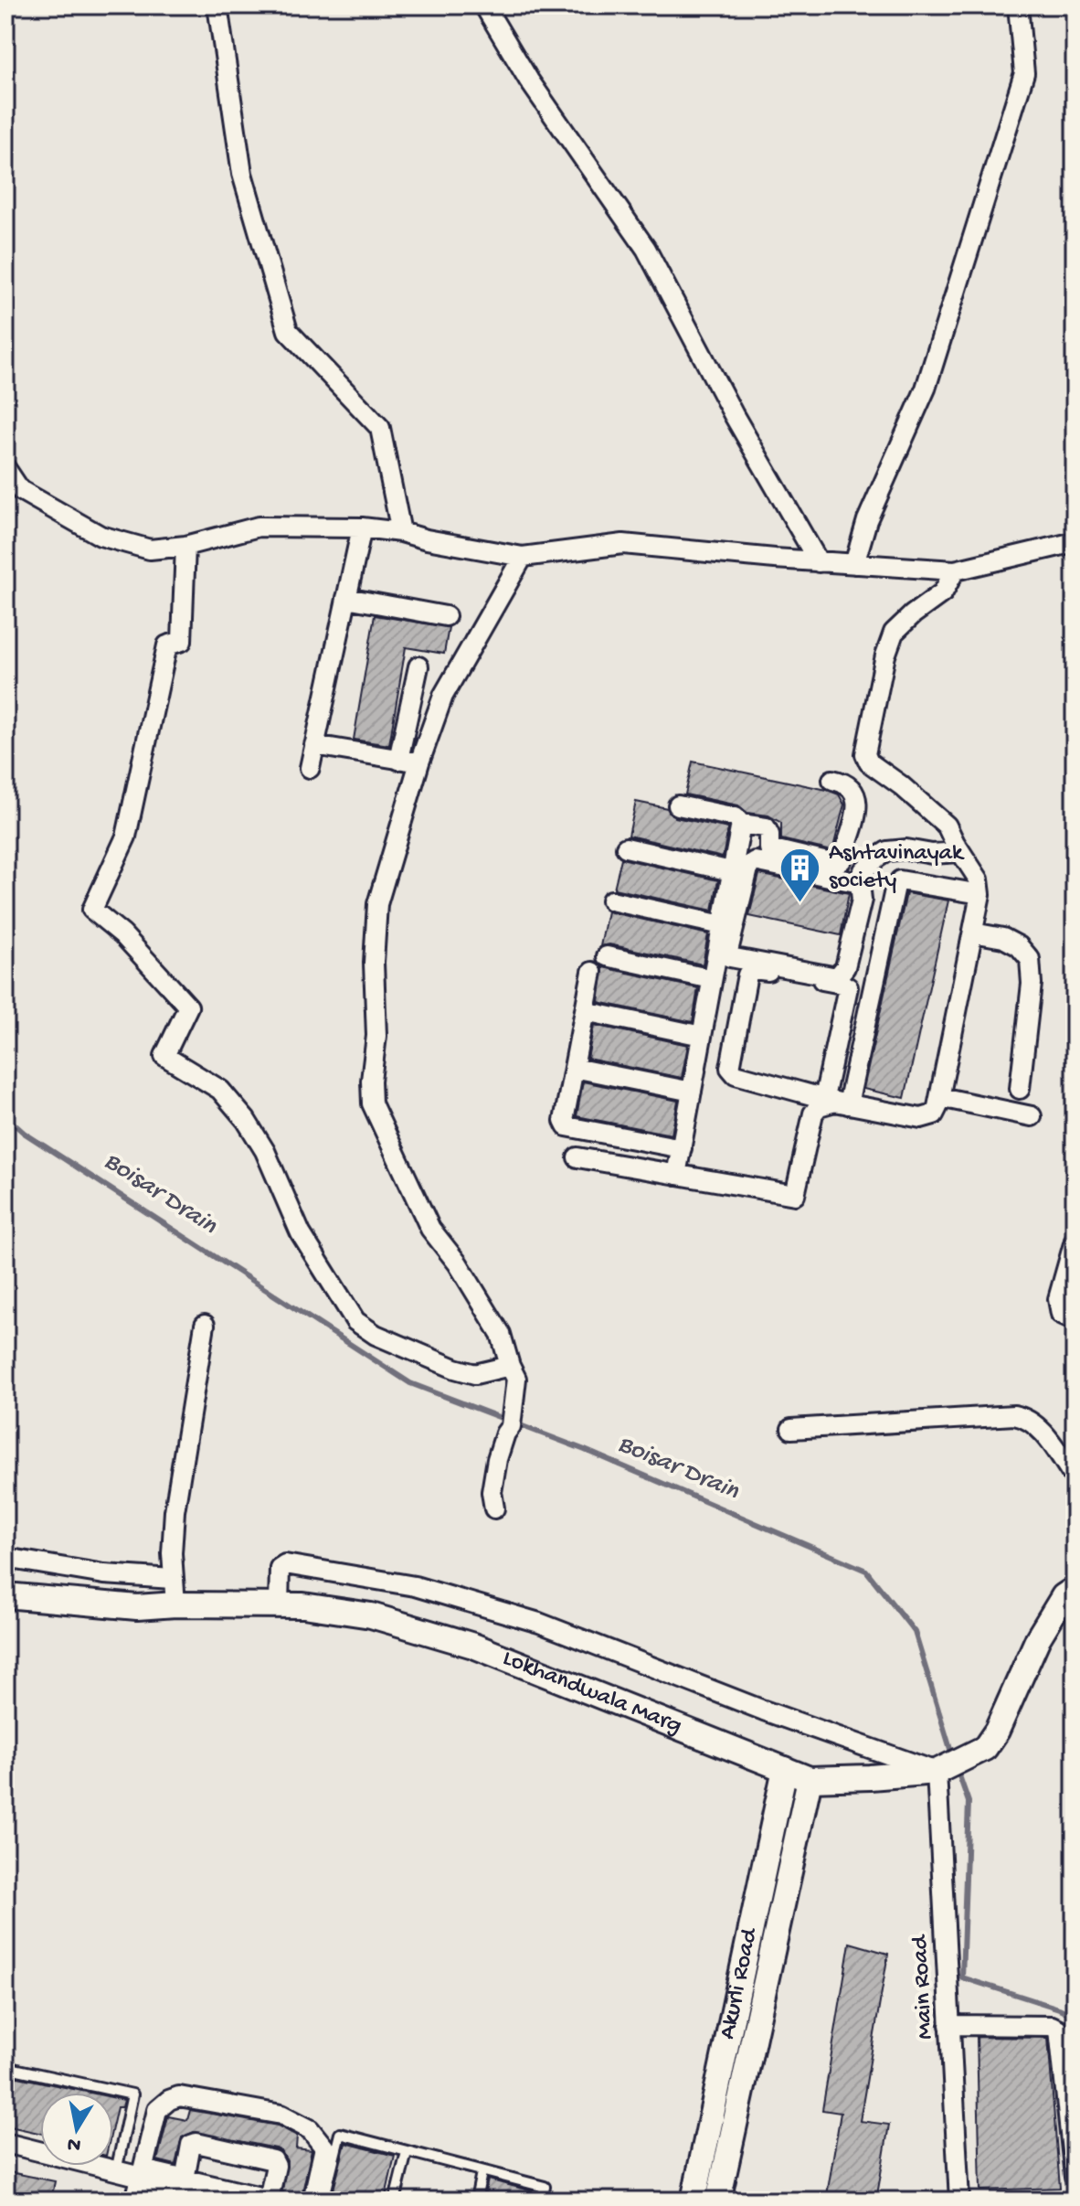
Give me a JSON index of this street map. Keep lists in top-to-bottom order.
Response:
{
  "streets": {
    "street": ["Lokhandwala Marg", "Akurli Road", "Main Road"]
  },
  "crossings": [
    ["Lokhandwala Marg", "Akurli Road"],
    ["Lokhandwala Marg", "Main Road"]
  ],
  "water": ["Boisar Drain"],
  "places": {
    "building": ["Ashtavinayak society"]
  },
  "north": "bottom"
}
